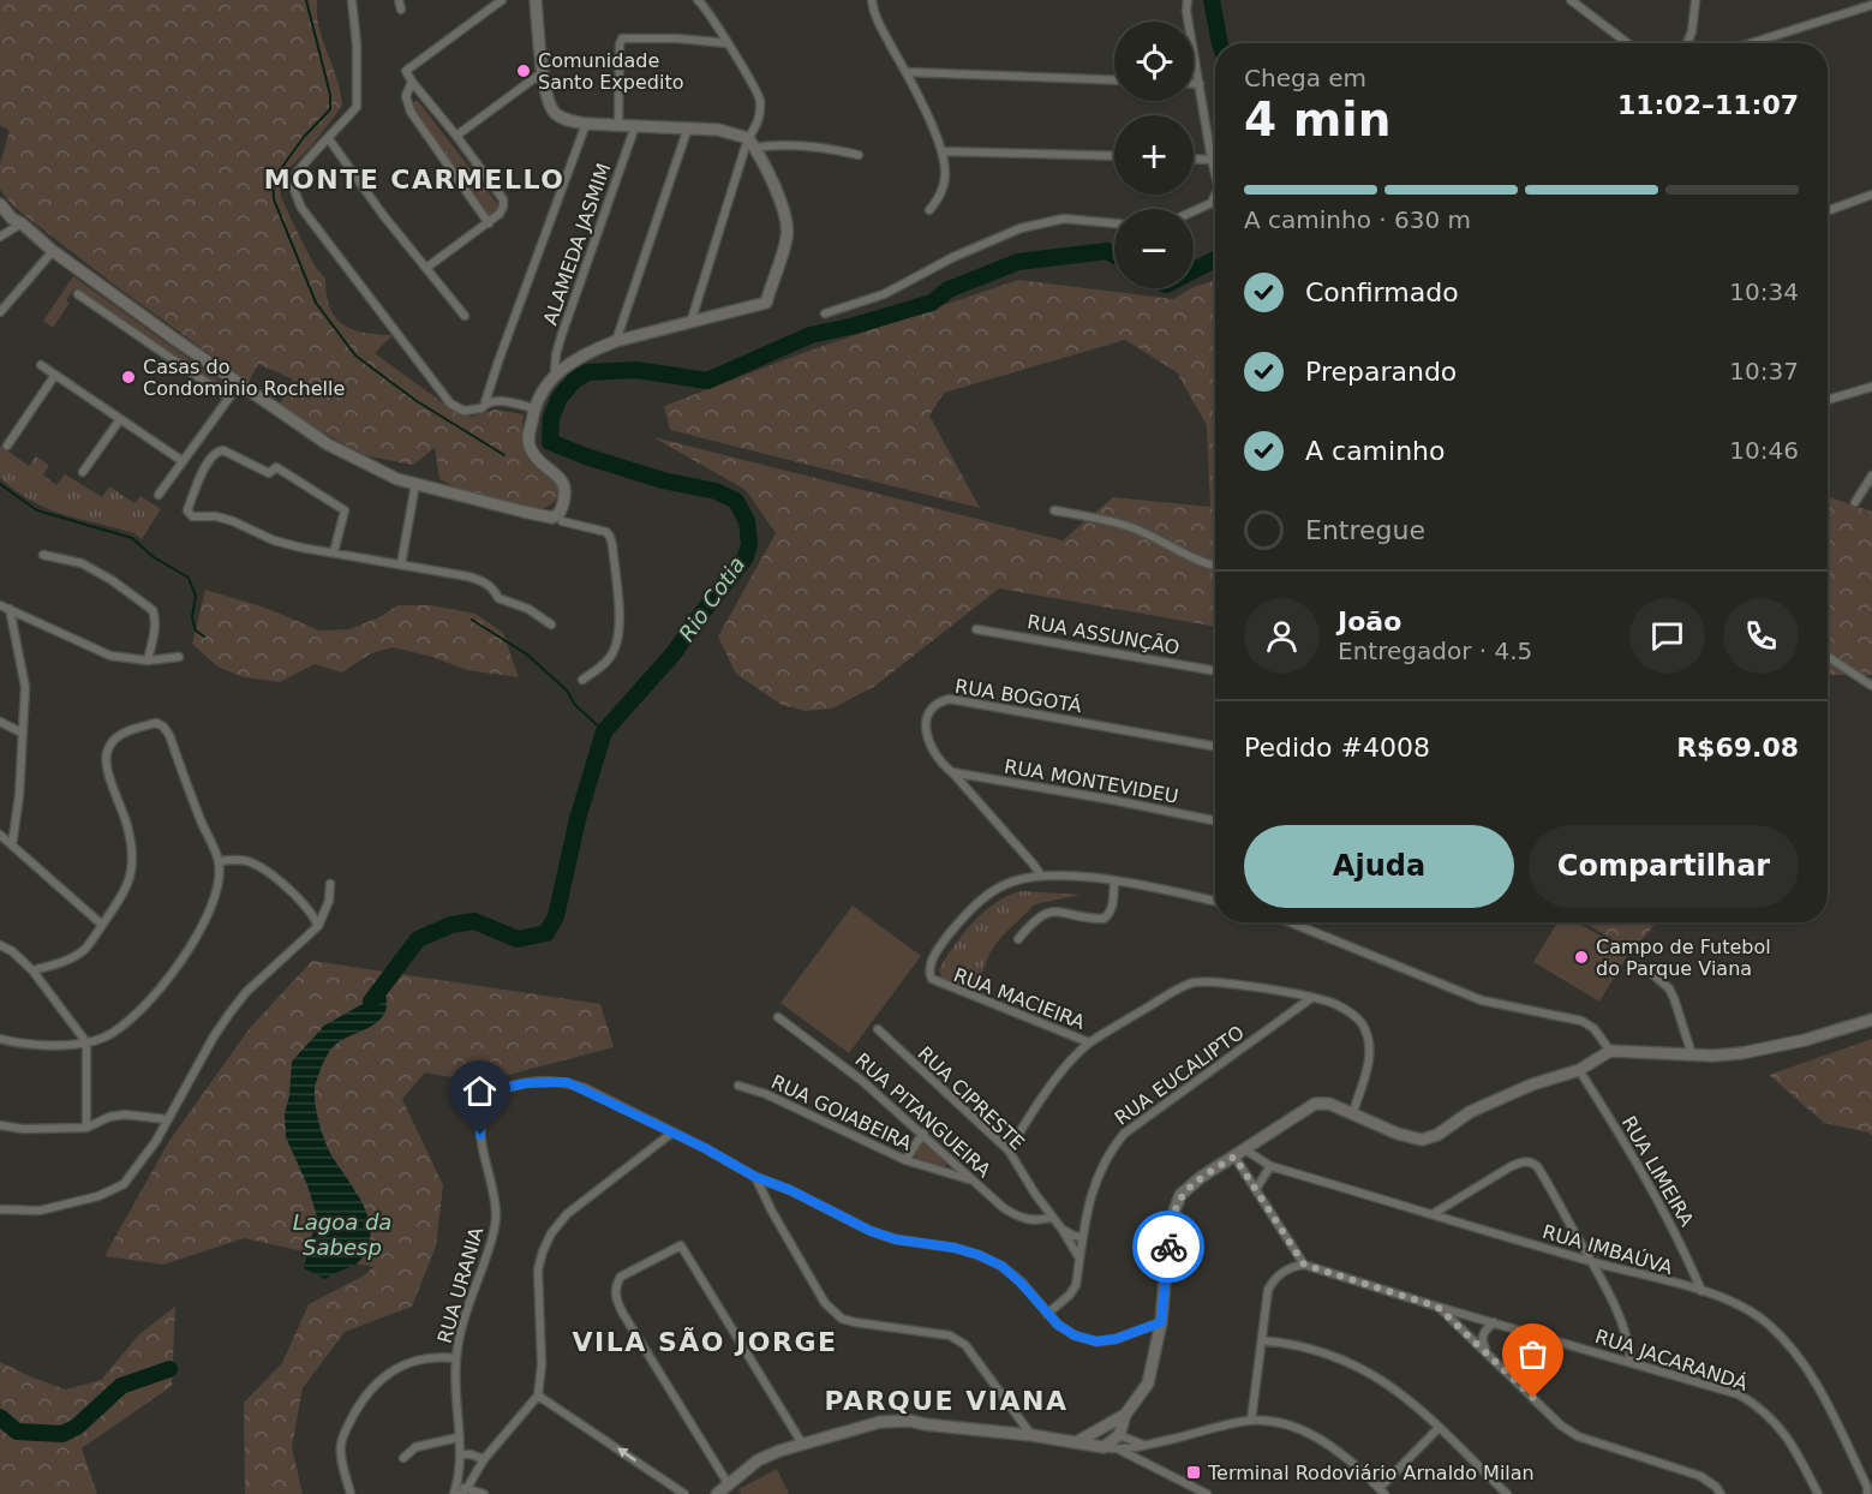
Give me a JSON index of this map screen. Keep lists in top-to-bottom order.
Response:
{
  "streets": {
    "street": [
      "ALAMEDA JASMIM",
      "RUA ASSUNÇÃO",
      "RUA BOGOTÁ",
      "RUA MONTEVIDEU",
      "RUA MACIEIRA",
      "RUA EUCALIPTO",
      "RUA CIPRESTE",
      "RUA GOIABEIRA",
      "RUA PITANGUEIRA",
      "RUA LIMEIRA",
      "RUA IMBAÚVA",
      "RUA URANIA",
      "RUA JACARANDÁ"
    ]
  },
  "crossings": [
    ["RUA BOGOTÁ", "RUA MONTEVIDEU"],
    ["RUA BOGOTÁ", "RUA MACIEIRA"],
    ["RUA EUCALIPTO", "RUA CIPRESTE"],
    ["RUA CIPRESTE", "RUA PITANGUEIRA"],
    ["RUA GOIABEIRA", "RUA PITANGUEIRA"],
    ["RUA LIMEIRA", "RUA IMBAÚVA"]
  ],
  "districts": ["MONTE CARMELLO", "VILA SÃO JORGE", "PARQUE VIANA"],
  "water": ["Rio Cotia", "Lagoa da Sabesp"],
  "places": {
    "other": ["Comunidade Santo Expedito", "Casas do Condominio Rochelle", "Campo de Futebol do Parque Viana"],
    "transit": ["Terminal Rodoviário Arnaldo Milan"]
  },
  "page": {
    "map_buttons": ["+", "−"],
    "heading": ["4 min", "Chega em", "11:02–11:07"],
    "panel": [
      "João",
      "Entregador · 4.5",
      "Pedido #4008",
      "R$69.08"
    ],
    "bar": "A caminho · 630 m",
    "list": [
      ["Confirmado", "10:34"],
      ["Preparando", "10:37"],
      ["A caminho", "10:46"],
      "Entregue"
    ],
    "buttons": ["Ajuda", "Compartilhar"]
  }
}
